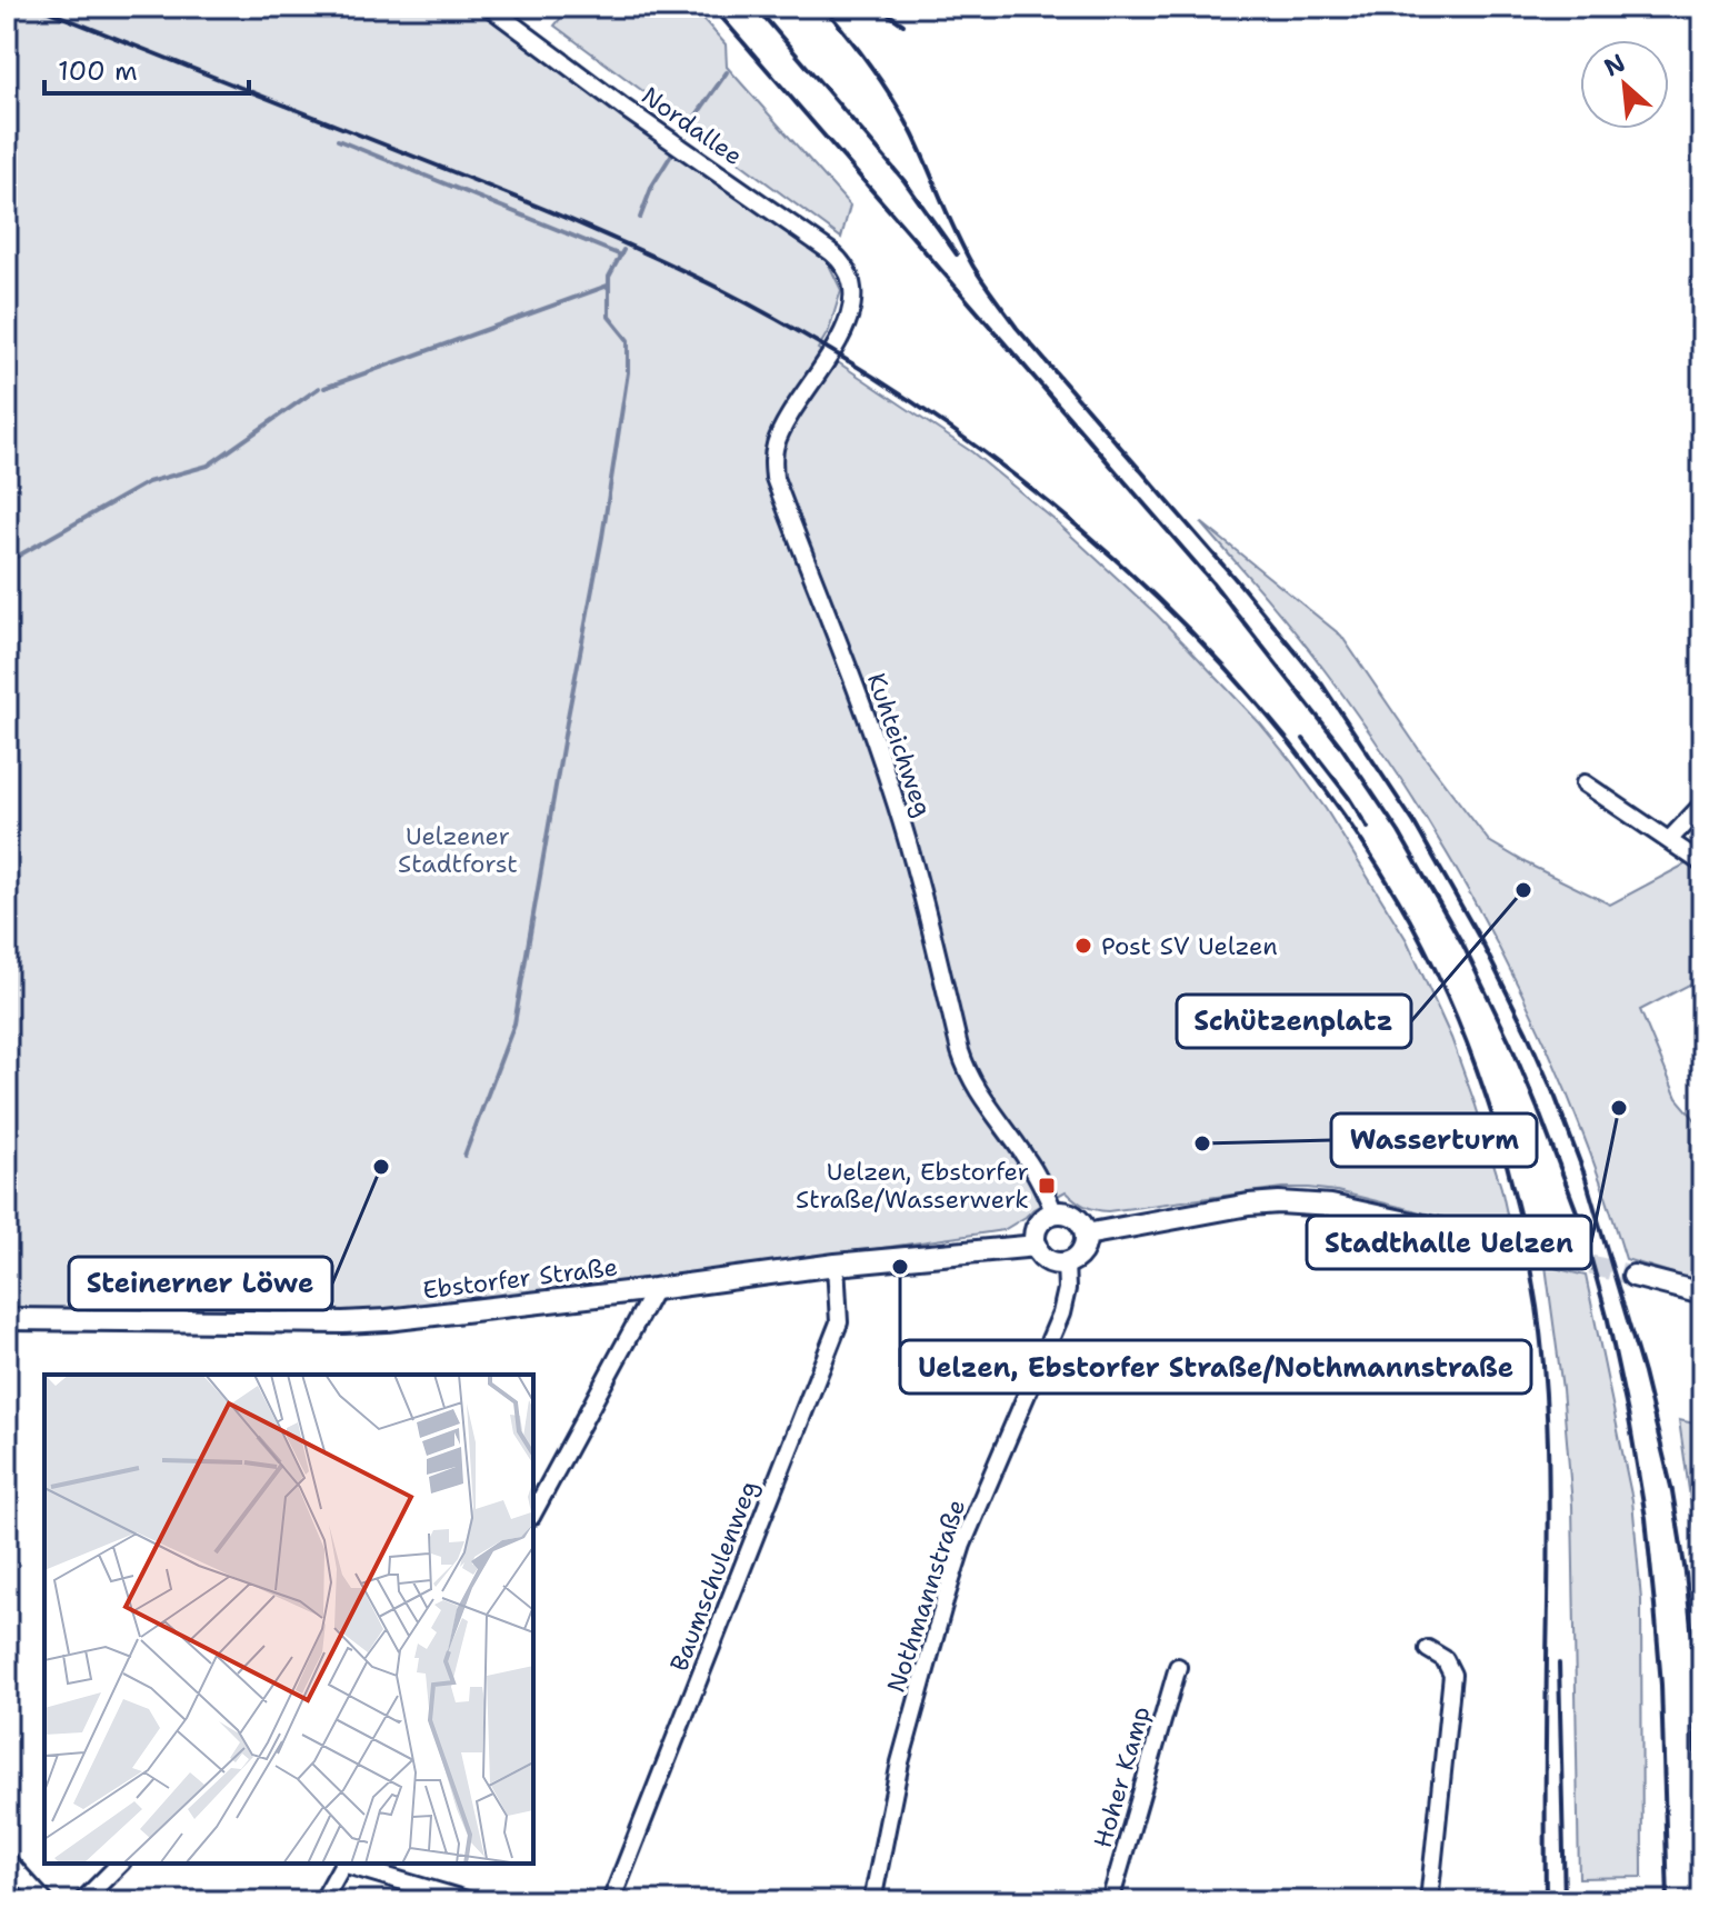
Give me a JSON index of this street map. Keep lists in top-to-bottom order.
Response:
{
  "streets": {
    "main road": ["Ebstorfer Straße"],
    "street": [
      "Nordallee",
      "Kuhteichweg",
      "Baumschulenweg",
      "Nothmannstraße",
      "Hoher Kamp"
    ]
  },
  "crossings": [
    ["Nordallee", "Kuhteichweg"],
    ["Kuhteichweg", "Ebstorfer Straße"],
    ["Kuhteichweg", "Nothmannstraße"],
    ["Ebstorfer Straße", "Baumschulenweg"],
    ["Ebstorfer Straße", "Nothmannstraße"]
  ],
  "parks": ["Uelzener Stadtforst"],
  "places": {
    "other": [
      "Schützenplatz",
      "Post SV Uelzen",
      "Stadthalle Uelzen",
      "Wasserturm",
      "Steinerner Löwe",
      "Uelzen, Ebstorfer Straße/Nothmannstraße"
    ],
    "transit": ["Uelzen, Ebstorfer Straße/Wasserwerk"]
  },
  "scale_bar": "100 m",
  "north": "top left"
}
